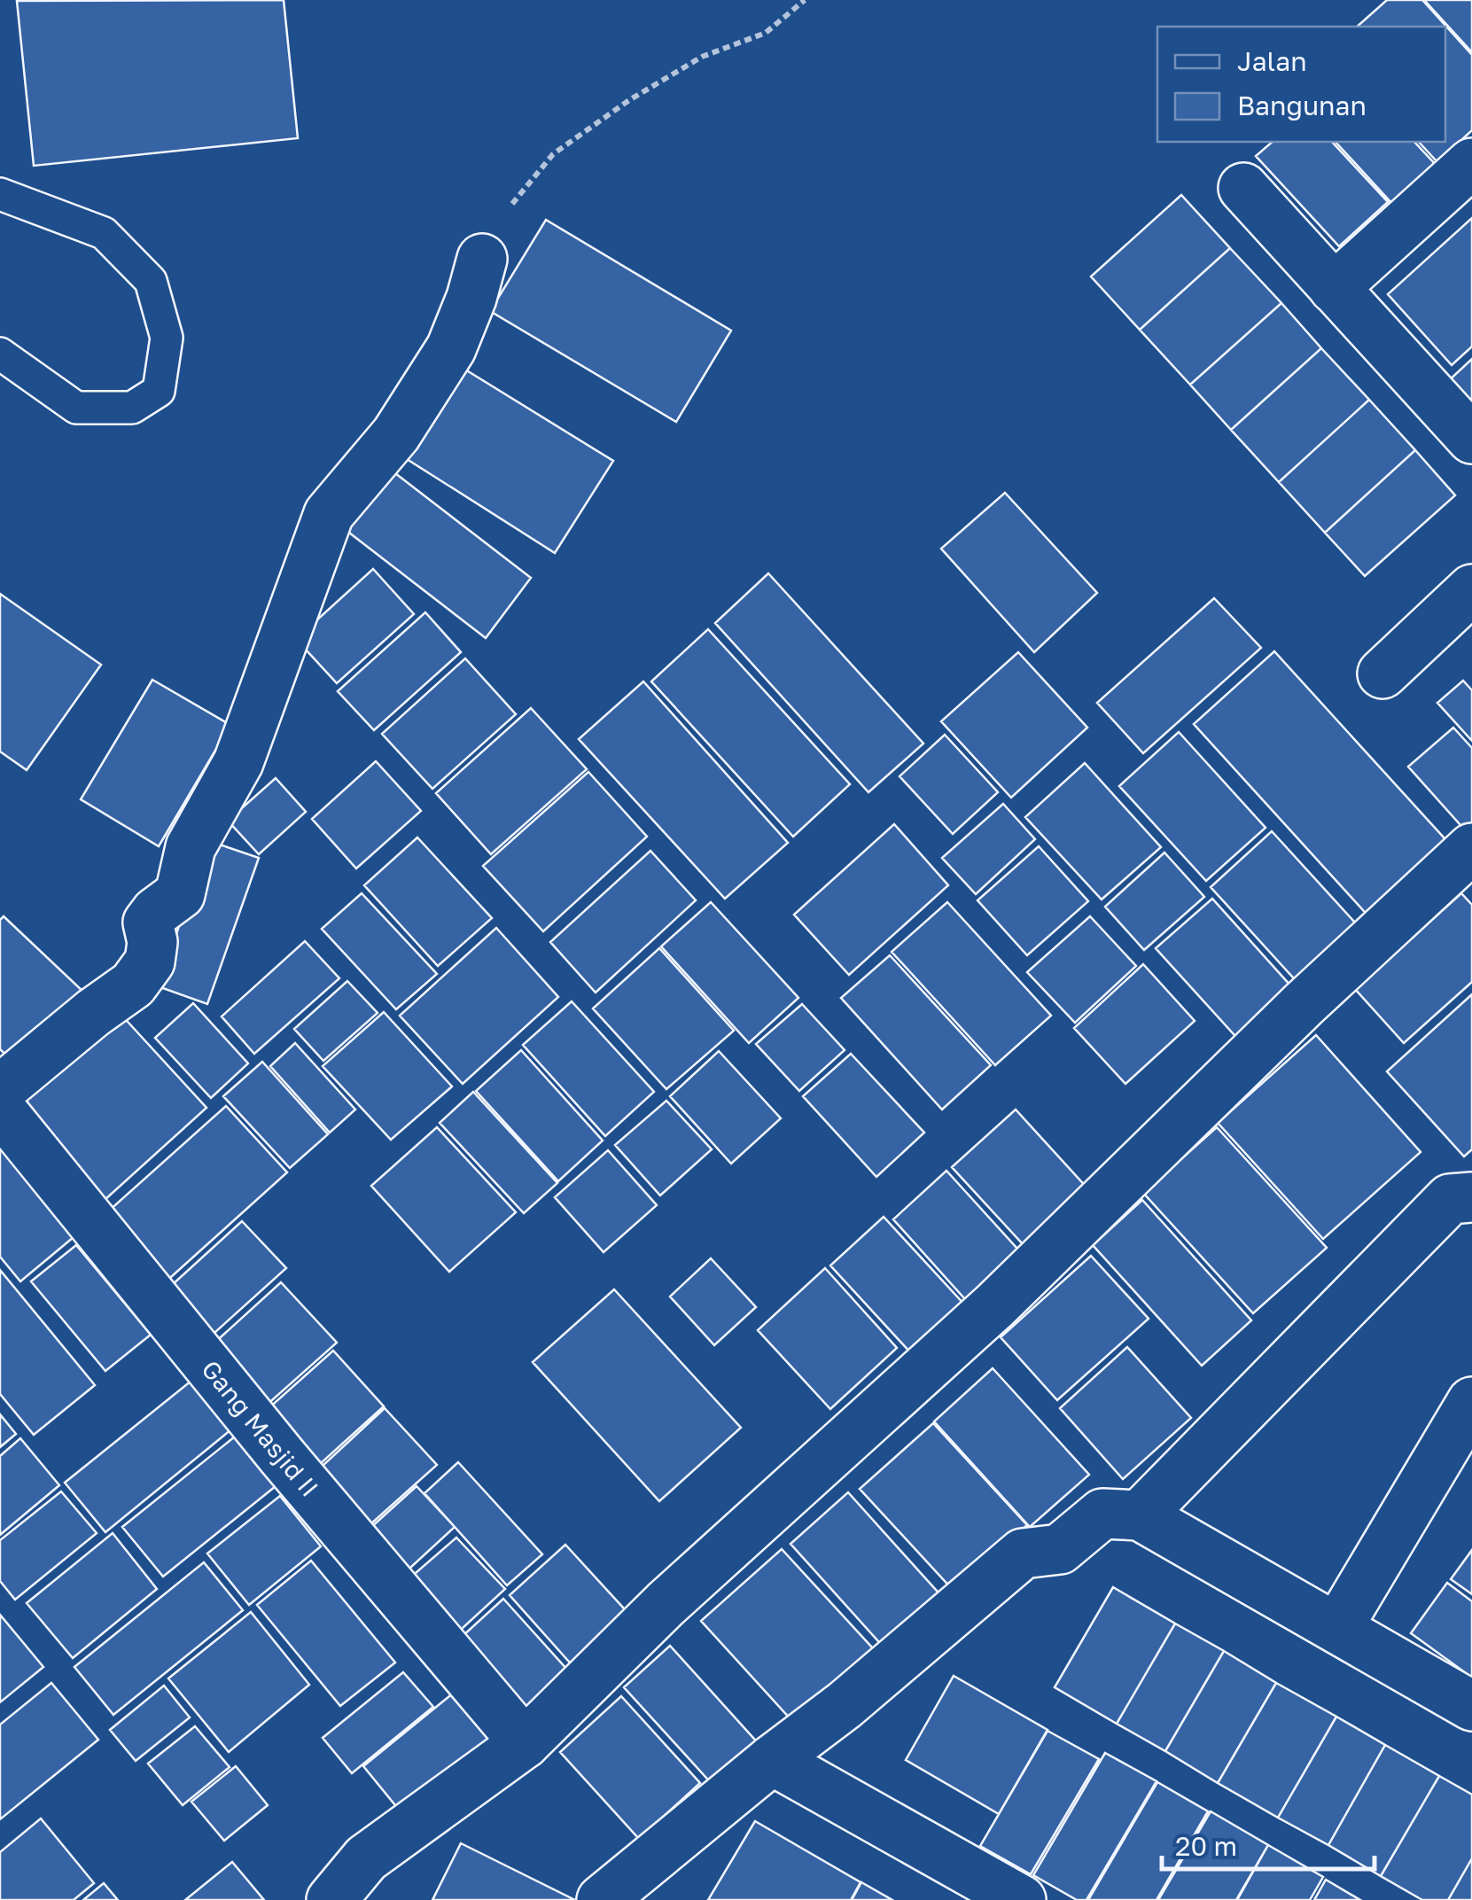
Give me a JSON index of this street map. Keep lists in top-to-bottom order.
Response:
{
  "streets": {
    "street": ["Gang Masjid II"]
  },
  "legend": ["Jalan", "Bangunan"],
  "scale_bar": "20 m"
}
